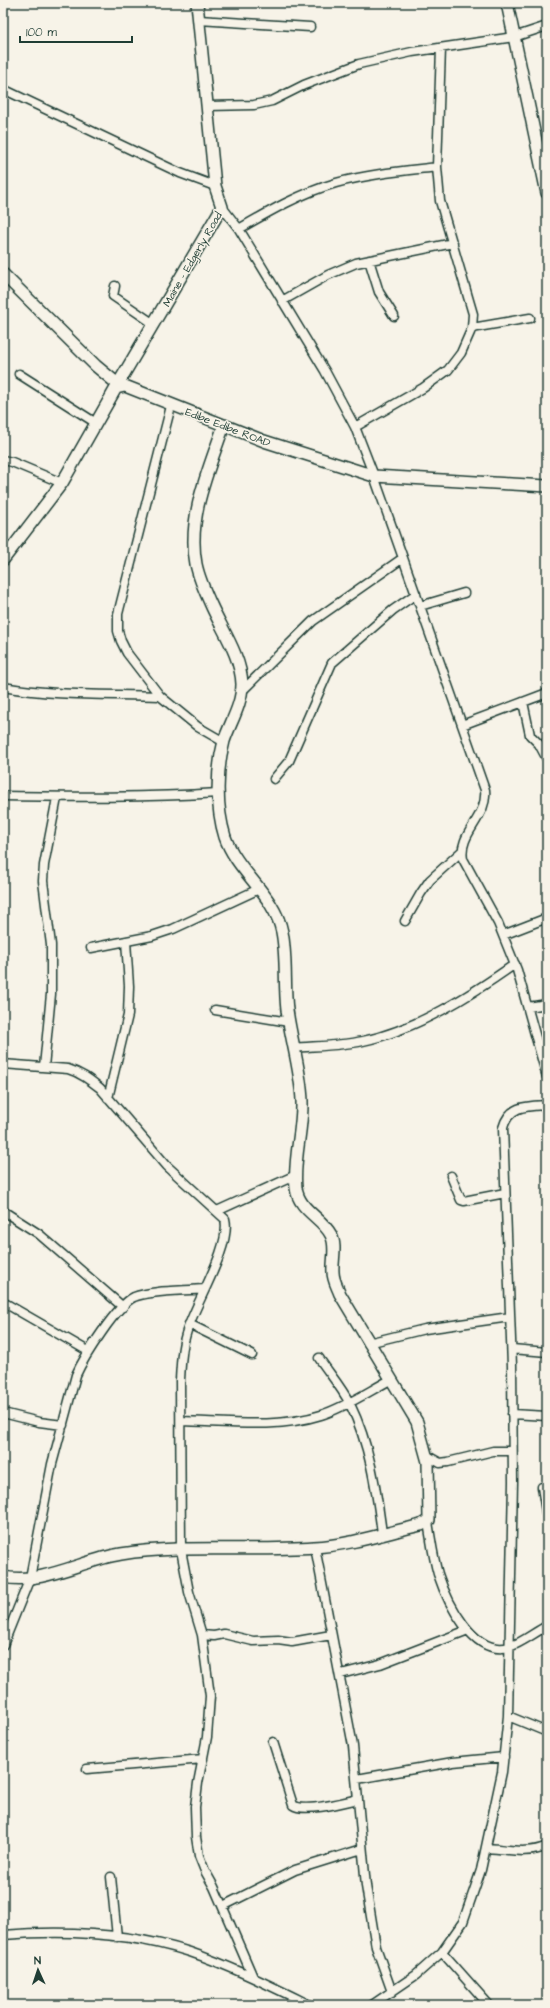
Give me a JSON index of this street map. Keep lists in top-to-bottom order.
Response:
{
  "streets": {
    "street": ["Maine - Edgerly Road", "Edibe Edibe ROAD"]
  },
  "crossings": [
    ["Maine - Edgerly Road", "Edibe Edibe ROAD"]
  ],
  "scale_bar": "100 m",
  "north": "top"
}
